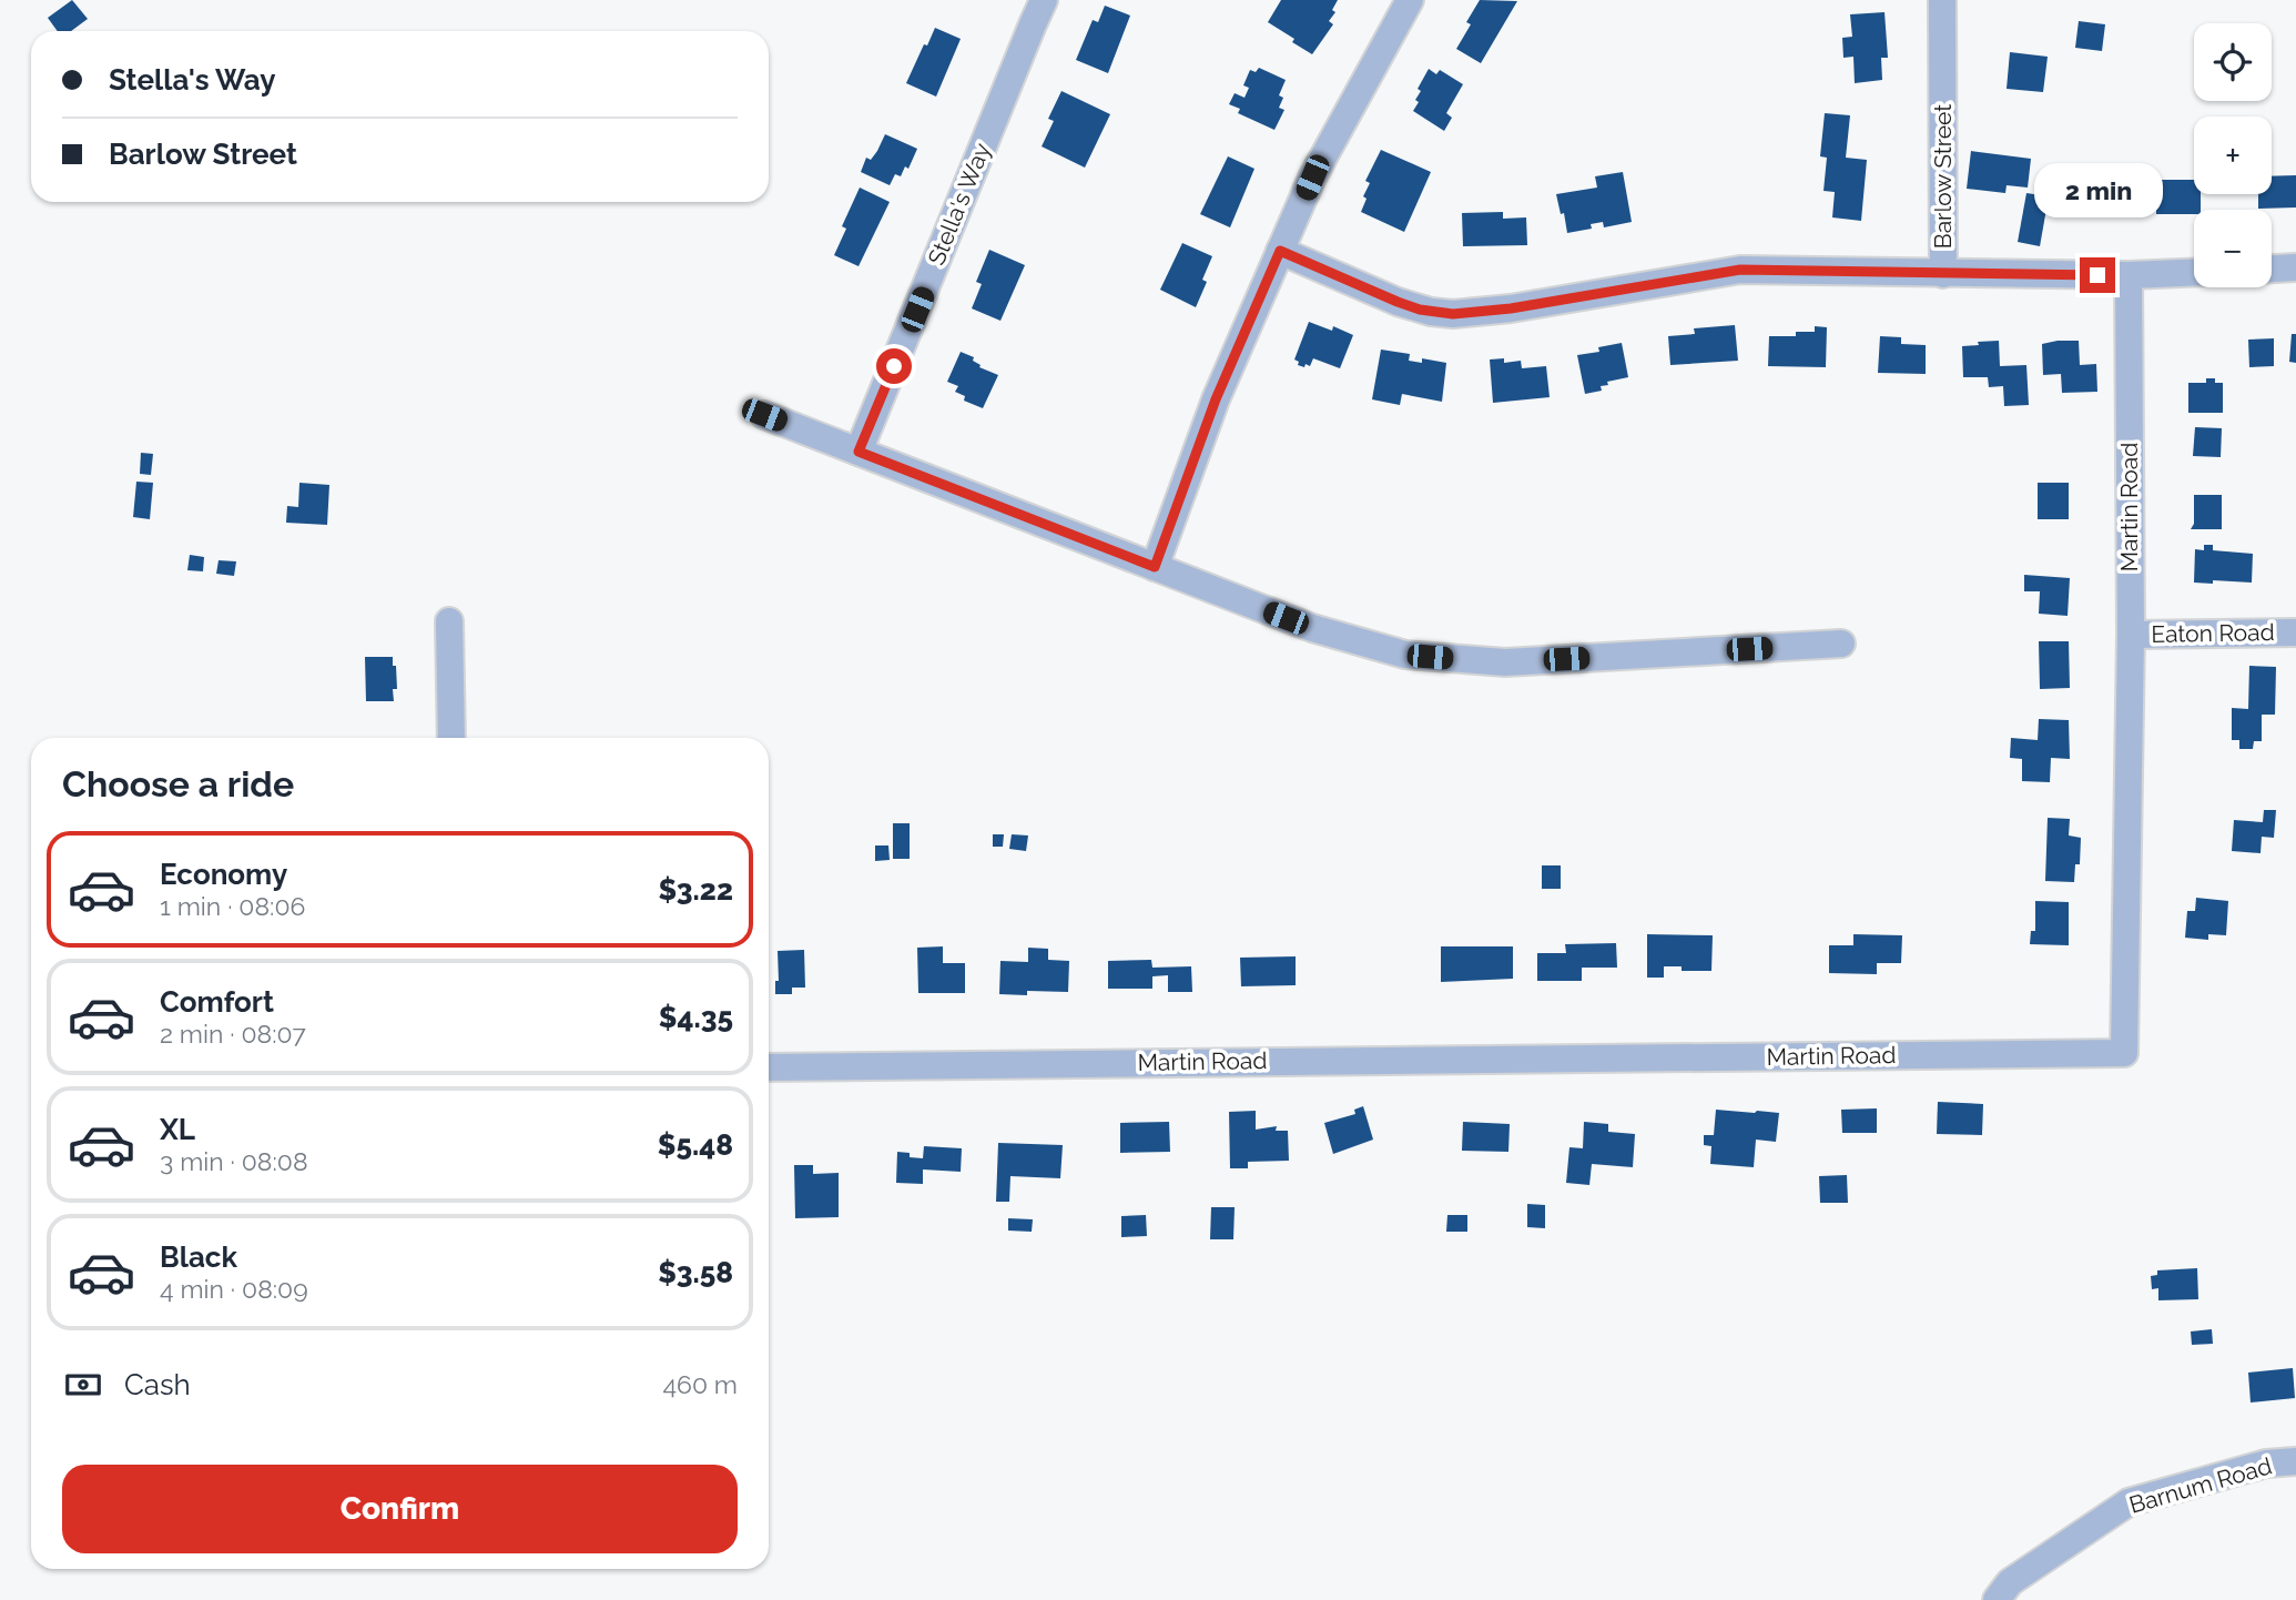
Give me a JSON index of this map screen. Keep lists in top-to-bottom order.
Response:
{
  "streets": {
    "street": [
      "Barlow Street",
      "Stella's Way",
      "Martin Road",
      "Eaton Road",
      "Barnum Road"
    ]
  },
  "crossings": [
    ["Barlow Street", "Martin Road"],
    ["Martin Road", "Eaton Road"]
  ],
  "page": {
    "map_buttons": ["+", "−"],
    "banner": ["Stella's Way", "Barlow Street"],
    "bubble": "2 min",
    "heading": "Choose a ride",
    "list": [
      {
        "name": "Economy",
        "note": "1 min · 08:06",
        "value": "$3.22"
      },
      {
        "name": "Comfort",
        "note": "2 min · 08:07",
        "value": "$4.35"
      },
      {
        "name": "XL",
        "note": "3 min · 08:08",
        "value": "$5.48"
      },
      {
        "name": "Black",
        "note": "4 min · 08:09",
        "value": "$3.58"
      }
    ],
    "pay": ["Cash", "460 m"],
    "buttons": "Confirm"
  }
}
